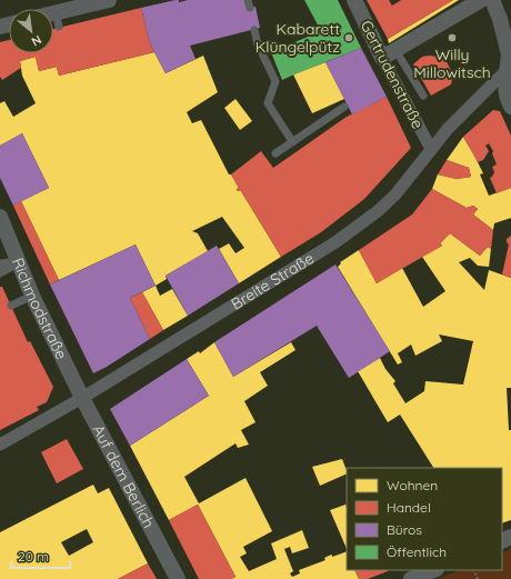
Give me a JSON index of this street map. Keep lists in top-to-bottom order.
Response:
{
  "streets": {
    "street": [
      "Gertrudenstraße",
      "Breite Straße",
      "Richmodstraße",
      "Auf dem Berlich"
    ]
  },
  "crossings": [
    ["Gertrudenstraße", "Breite Straße"],
    ["Breite Straße", "Richmodstraße"],
    ["Breite Straße", "Auf dem Berlich"],
    ["Richmodstraße", "Auf dem Berlich"]
  ],
  "places": ["Kabarett Klüngelpütz", "Willy Millowitsch"],
  "legend": [
    "Wohnen",
    "Handel",
    "Büros",
    "Öffentlich"
  ],
  "scale_bar": "20 m",
  "north": "bottom right"
}
